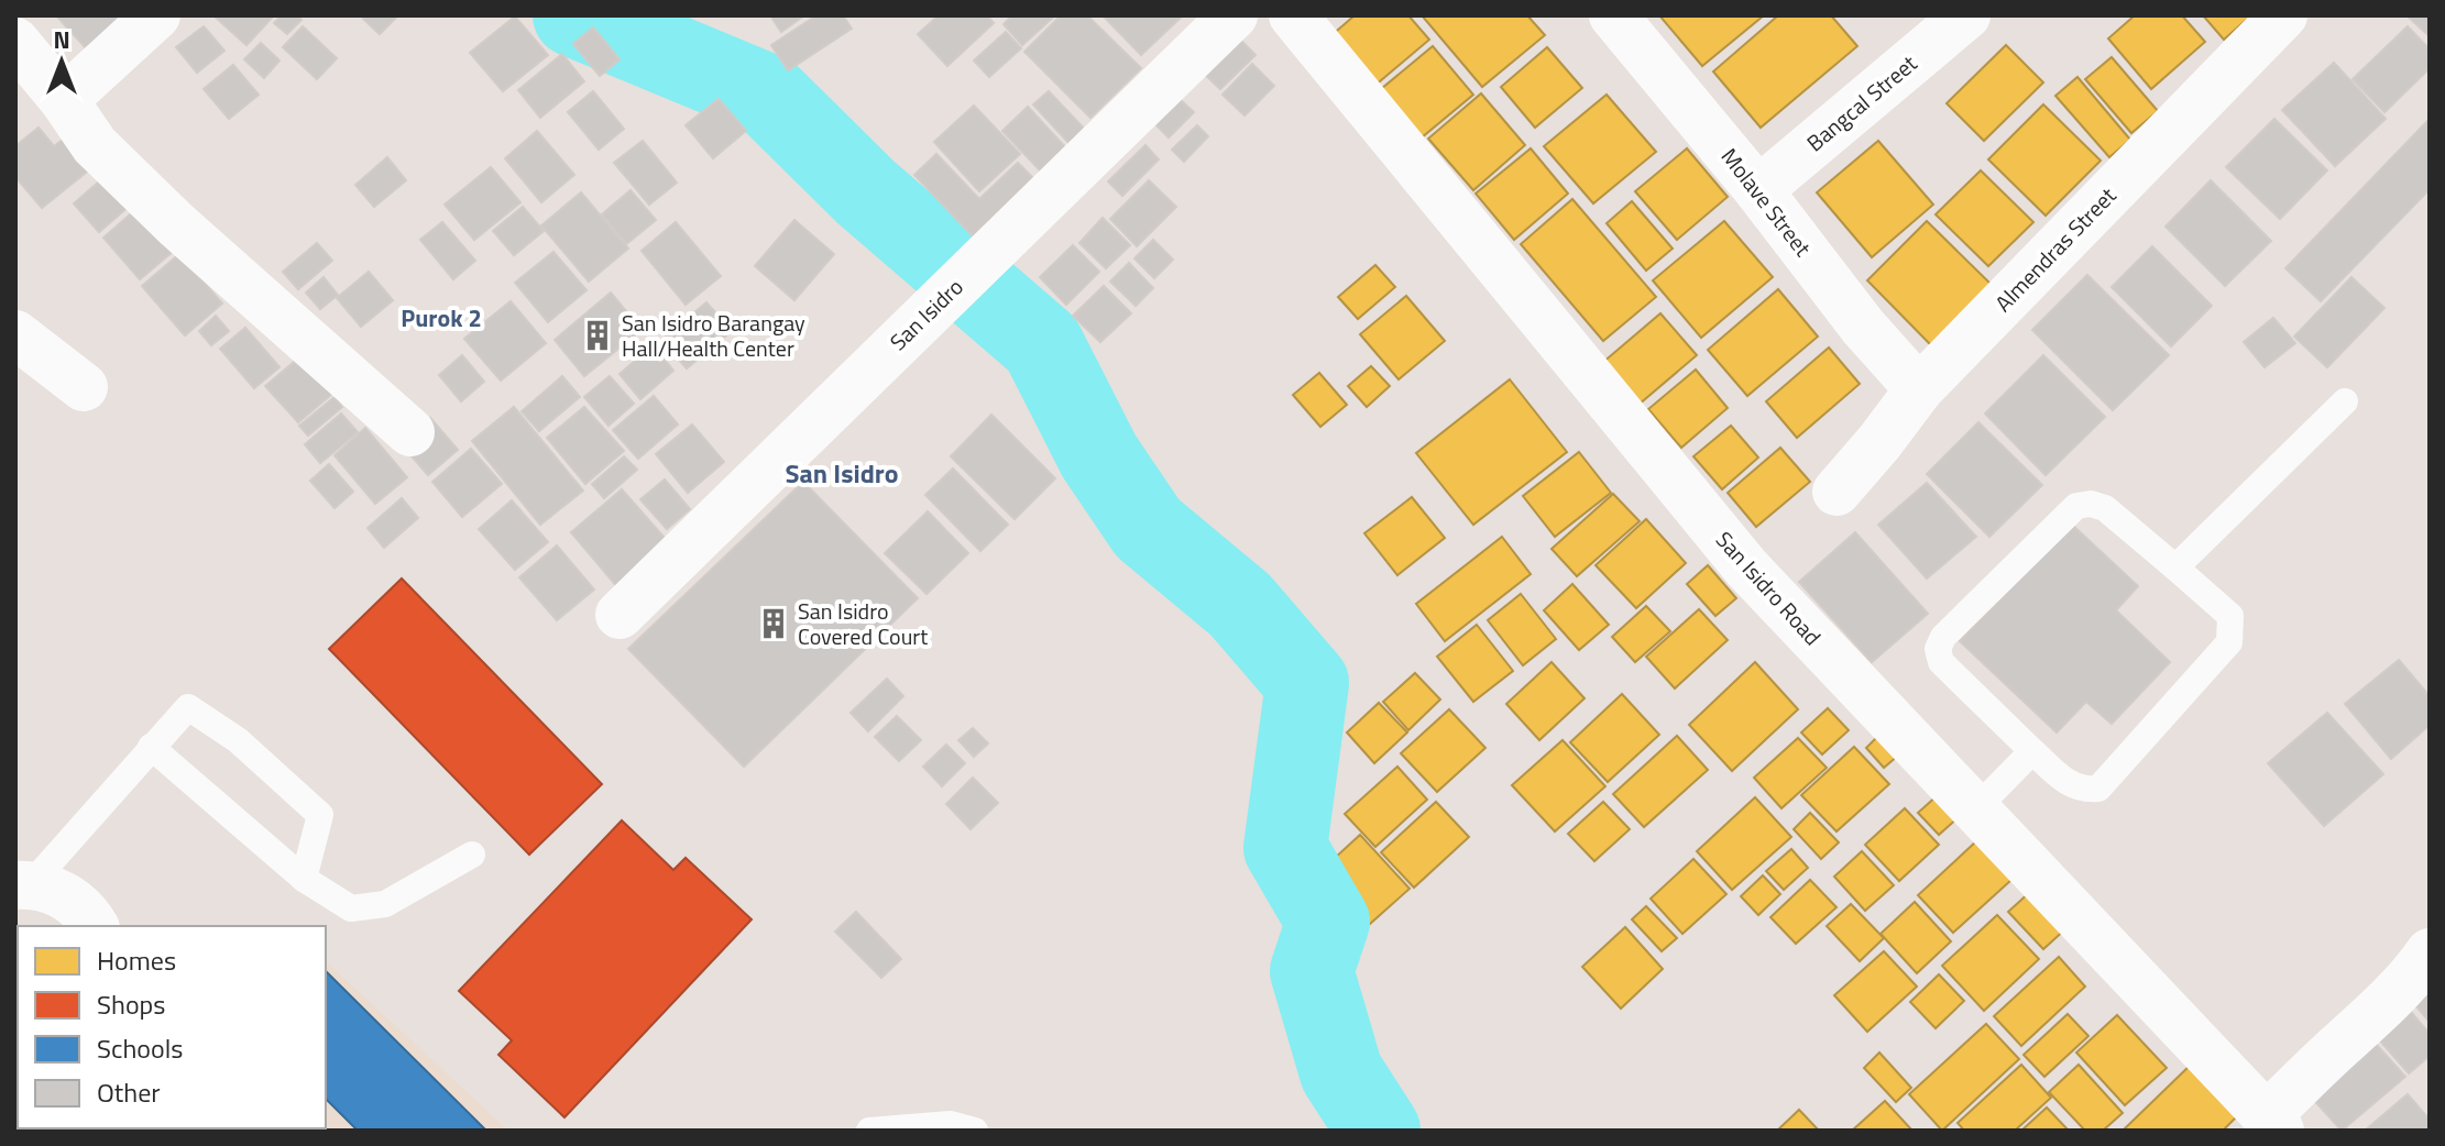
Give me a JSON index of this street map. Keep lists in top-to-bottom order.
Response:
{
  "streets": {
    "street": [
      "Bangcal Street",
      "Molave Street",
      "Almendras Street",
      "San Isidro",
      "San Isidro Road"
    ]
  },
  "crossings": [
    ["Bangcal Street", "Molave Street"],
    ["Molave Street", "Almendras Street"]
  ],
  "districts": ["Purok 2", "San Isidro"],
  "places": {
    "building": ["San Isidro Barangay Hall/Health Center", "San Isidro Covered Court"]
  },
  "legend": [
    "Homes",
    "Shops",
    "Schools",
    "Other"
  ],
  "north": "top"
}
